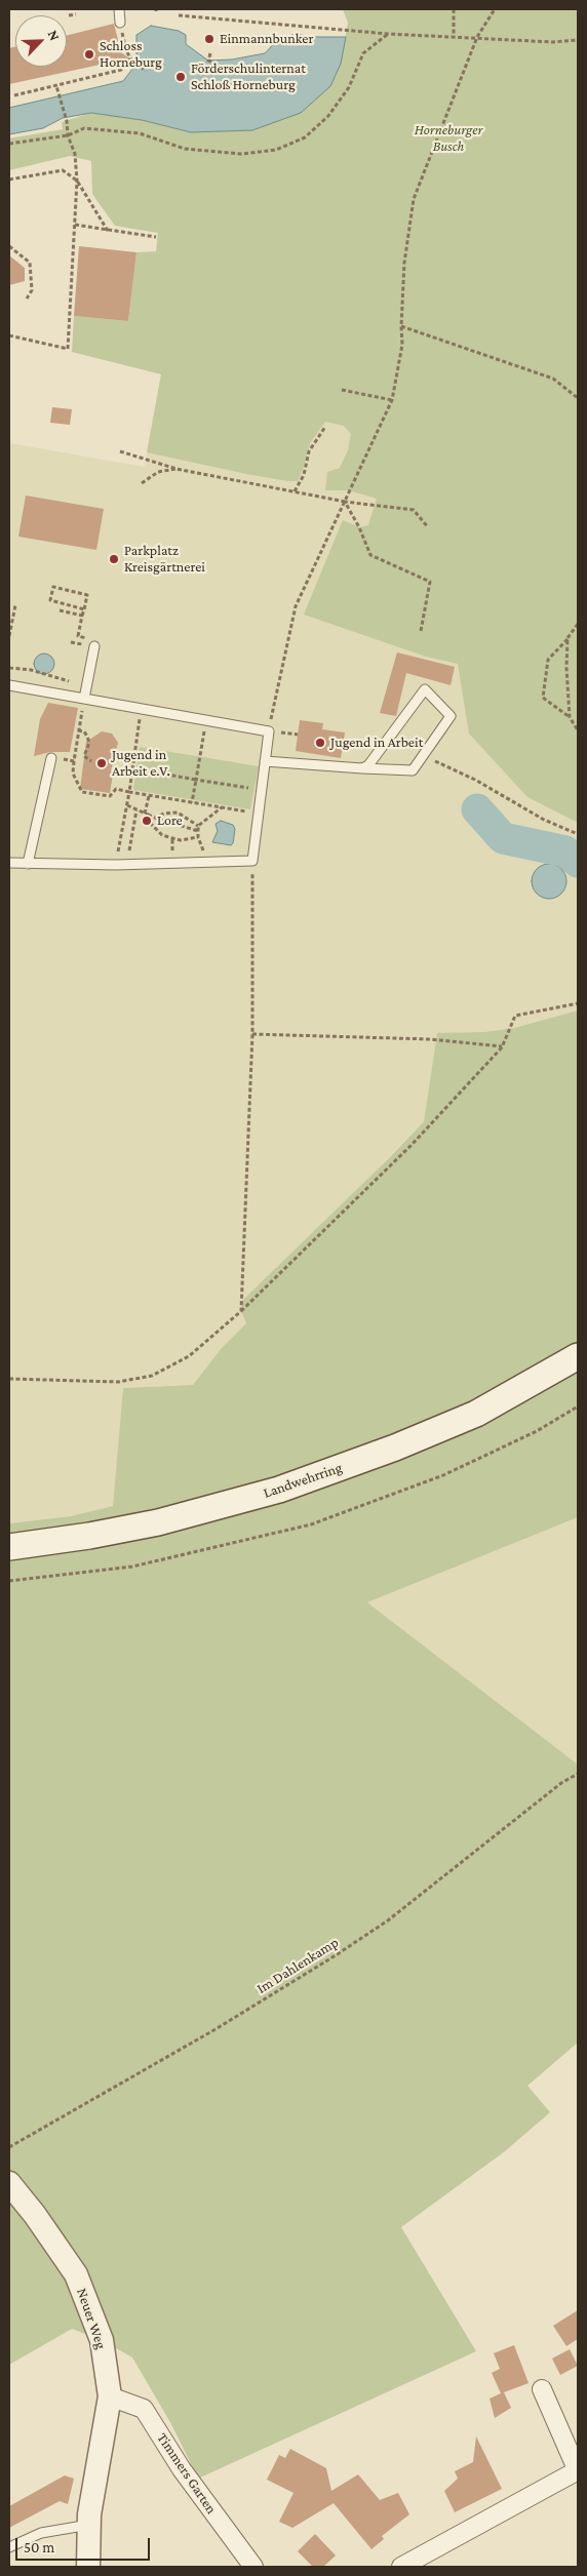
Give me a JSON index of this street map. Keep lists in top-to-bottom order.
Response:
{
  "streets": {
    "main road": ["Landwehrring"],
    "street": ["Neuer Weg", "Timmers Garten"],
    "path": ["Im Dahlenkamp"]
  },
  "crossings": [
    ["Neuer Weg", "Timmers Garten"]
  ],
  "parks": ["Horneburger Busch"],
  "places": [
    "Einmannbunker",
    "Schloss Horneburg",
    "Förderschulinternat Schloß Horneburg",
    "Parkplatz Kreisgärtnerei",
    "Jugend in Arbeit",
    "Jugend in Arbeit e.V.",
    "Lore"
  ],
  "scale_bar": "50 m",
  "north": "top right"
}
